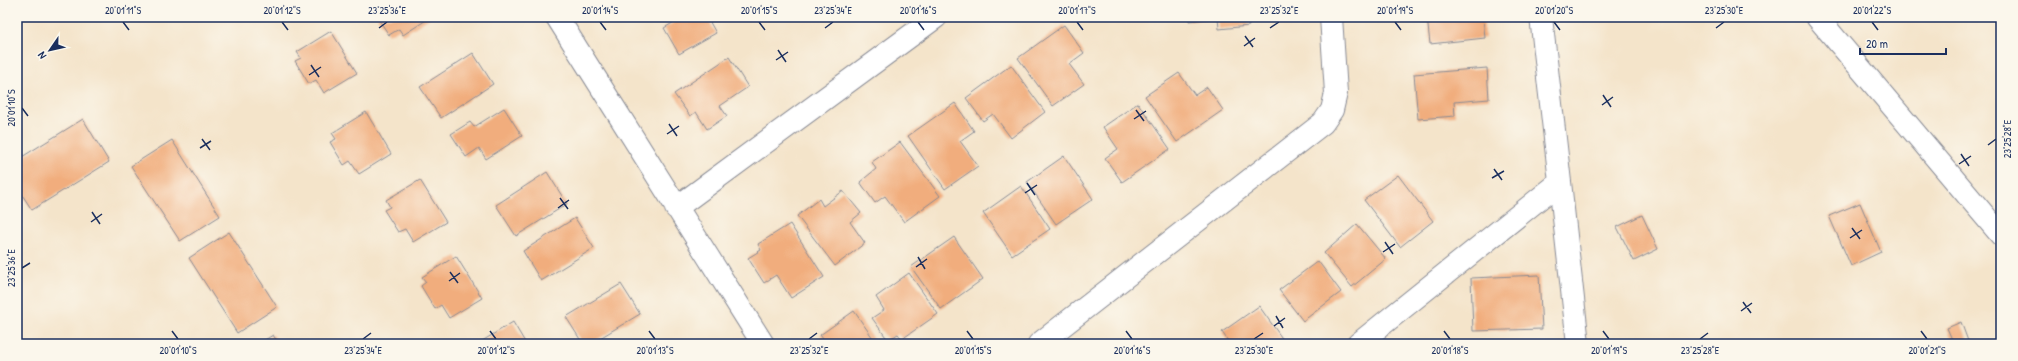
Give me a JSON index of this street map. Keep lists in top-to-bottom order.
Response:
{
  "scale_bar": "20 m",
  "north": "bottom left",
  "coordinates": [
    "20°01'11\"S",
    "20°01'12\"S",
    "23°25'36\"E",
    "20°01'14\"S",
    "20°01'15\"S",
    "23°25'34\"E",
    "20°01'16\"S",
    "20°01'17\"S",
    "23°25'32\"E",
    "20°01'19\"S",
    "20°01'20\"S",
    "23°25'30\"E",
    "20°01'22\"S",
    "20°01'10\"S",
    "23°25'28\"E",
    "20°01'13\"S",
    "20°01'18\"S",
    "20°01'21\"S"
  ]
}
